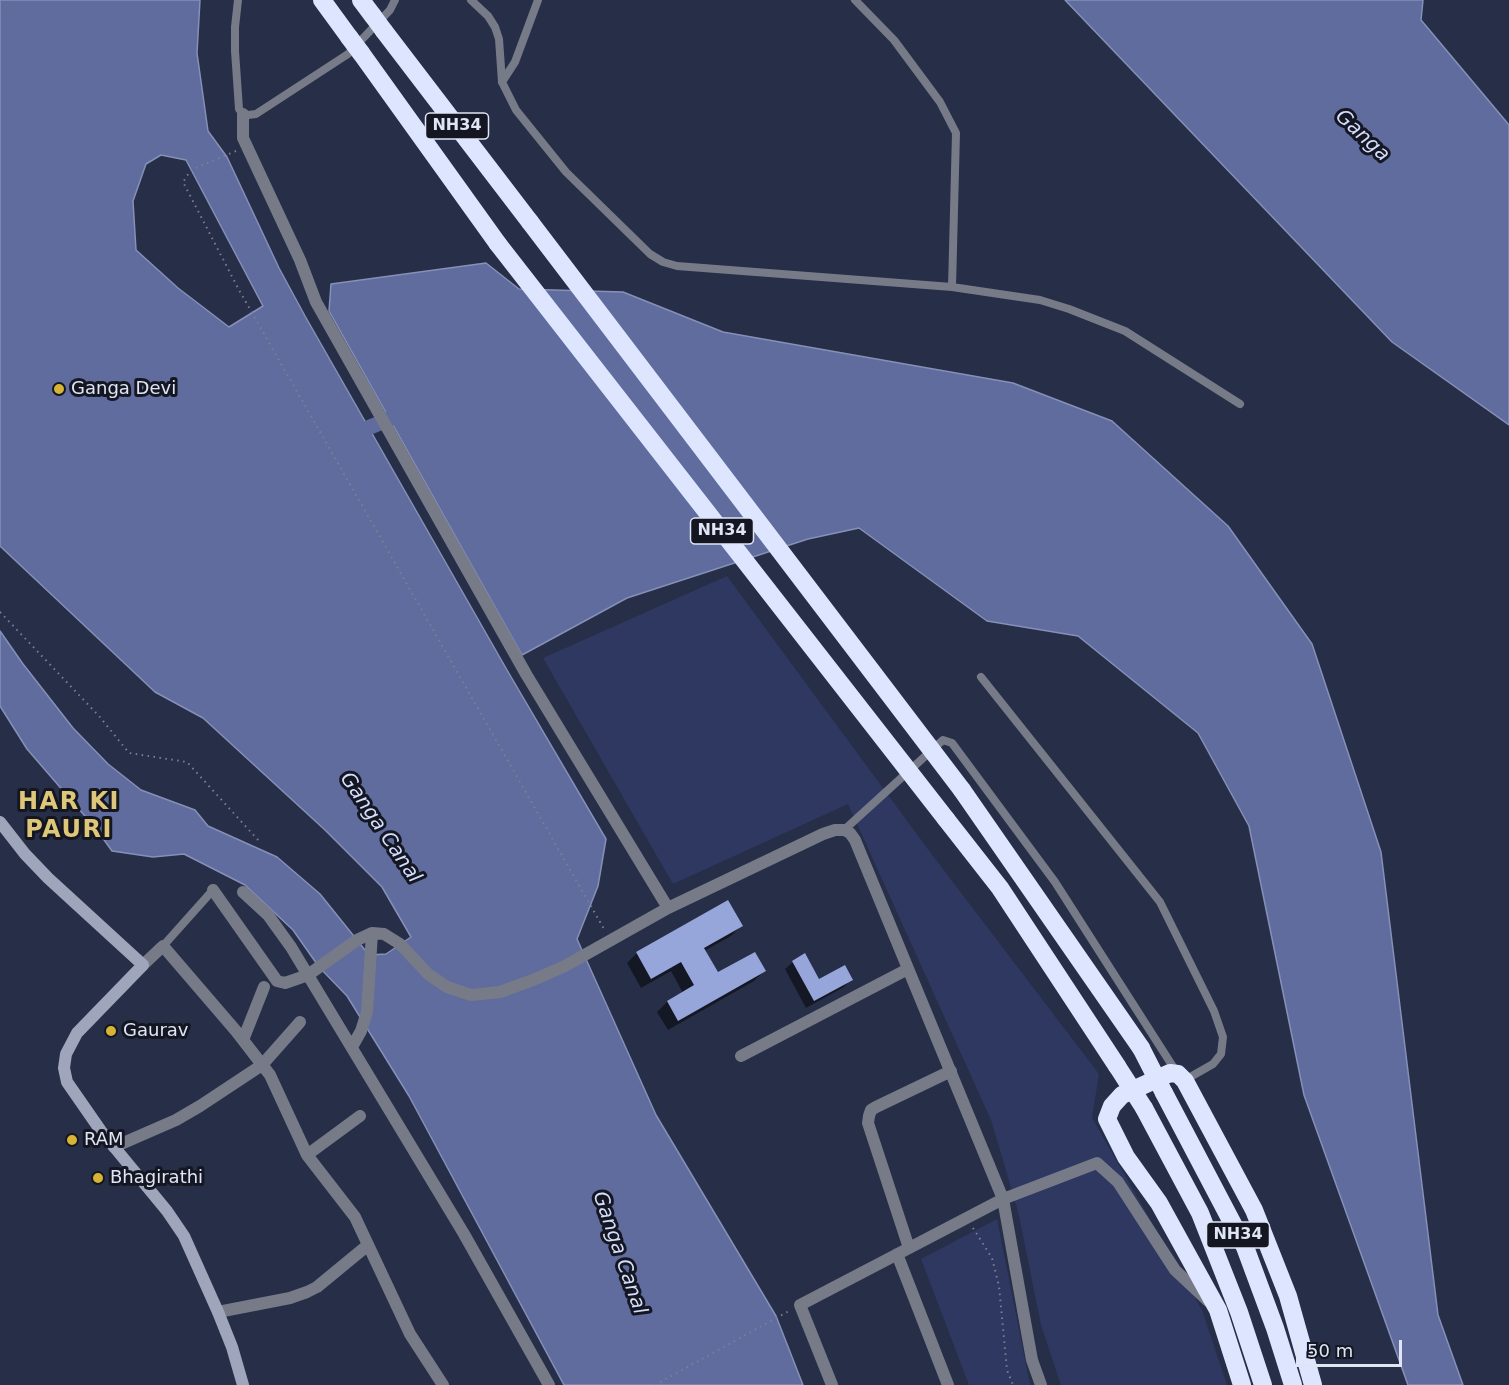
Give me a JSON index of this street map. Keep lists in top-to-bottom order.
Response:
{
  "streets": {
    "highway": ["NH34"]
  },
  "districts": ["HAR KI PAURI"],
  "water": ["Ganga", "Ganga Canal"],
  "places": [
    "Ganga Devi",
    "Gaurav",
    "RAM",
    "Bhagirathi"
  ],
  "scale_bar": "50 m"
}
